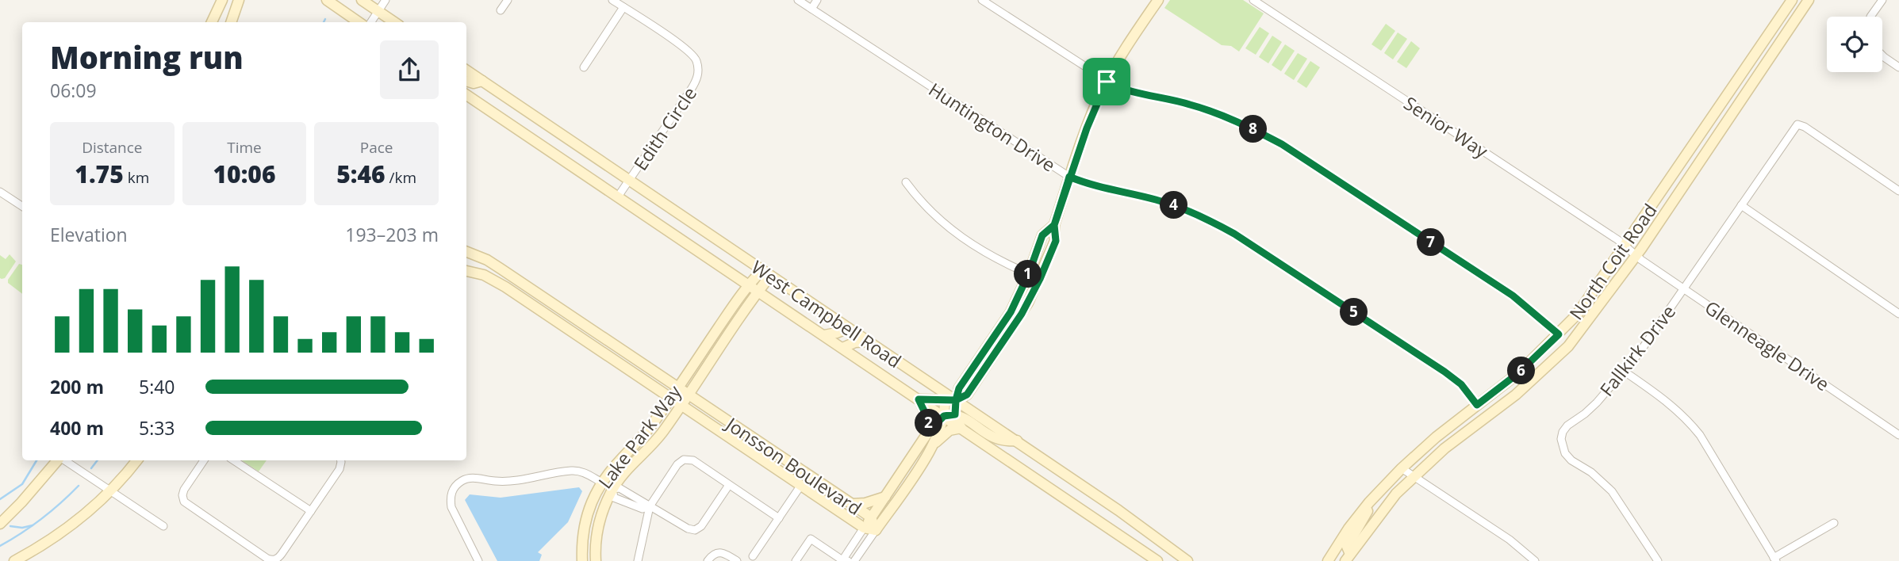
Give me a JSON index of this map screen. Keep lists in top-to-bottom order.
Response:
{
  "streets": {
    "main road": [
      "North Coit Road",
      "West Campbell Road",
      "Lake Park Way",
      "Jonsson Boulevard"
    ],
    "street": [
      "Huntington Drive",
      "Senior Way",
      "Edith Circle",
      "Glenneagle Drive",
      "Fallkirk Drive"
    ]
  },
  "crossings": [
    ["Huntington Drive", "North Coit Road"],
    ["Senior Way", "North Coit Road"],
    ["Senior Way", "Glenneagle Drive"],
    ["Edith Circle", "West Campbell Road"],
    ["North Coit Road", "Glenneagle Drive"],
    ["West Campbell Road", "Lake Park Way"],
    ["Glenneagle Drive", "Fallkirk Drive"],
    ["Lake Park Way", "Jonsson Boulevard"]
  ],
  "page": {
    "heading": ["Morning run", "06:09"],
    "pins": [
      "8",
      "4",
      "7",
      "1",
      "5",
      "6",
      "2"
    ],
    "stats": [
      ["Distance", "1.75 km"],
      ["Time", "10:06"],
      ["Pace", "5:46 /km"]
    ],
    "chart": ["Elevation", "193–203 m"],
    "list": [
      {
        "name": "200 m",
        "note": "5:40"
      },
      {
        "name": "400 m",
        "note": "5:33"
      }
    ]
  }
}
